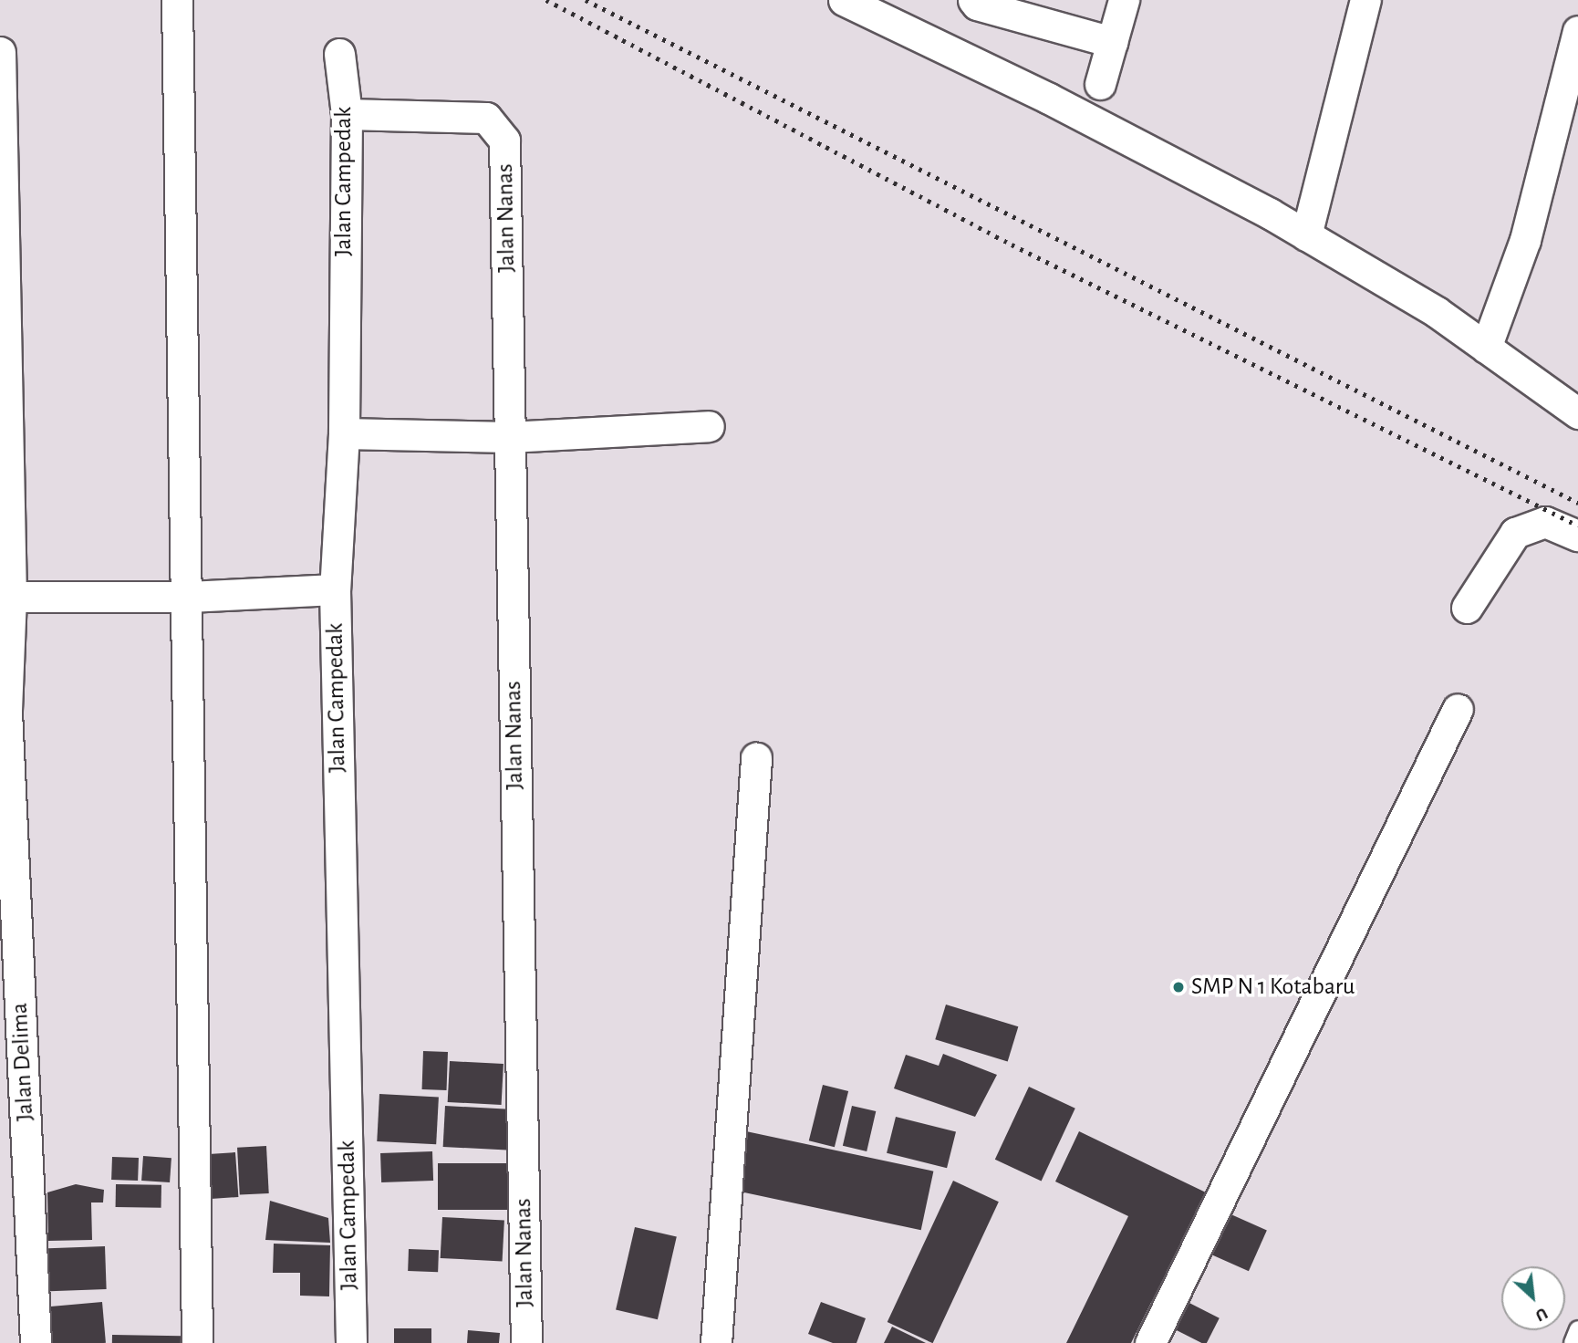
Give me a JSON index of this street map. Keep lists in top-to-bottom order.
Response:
{
  "streets": {
    "street": ["Jalan Campedak", "Jalan Nanas", "Jalan Delima"]
  },
  "crossings": [
    ["Jalan Campedak", "Jalan Nanas"]
  ],
  "places": ["SMP N 1 Kotabaru"],
  "north": "bottom right"
}
